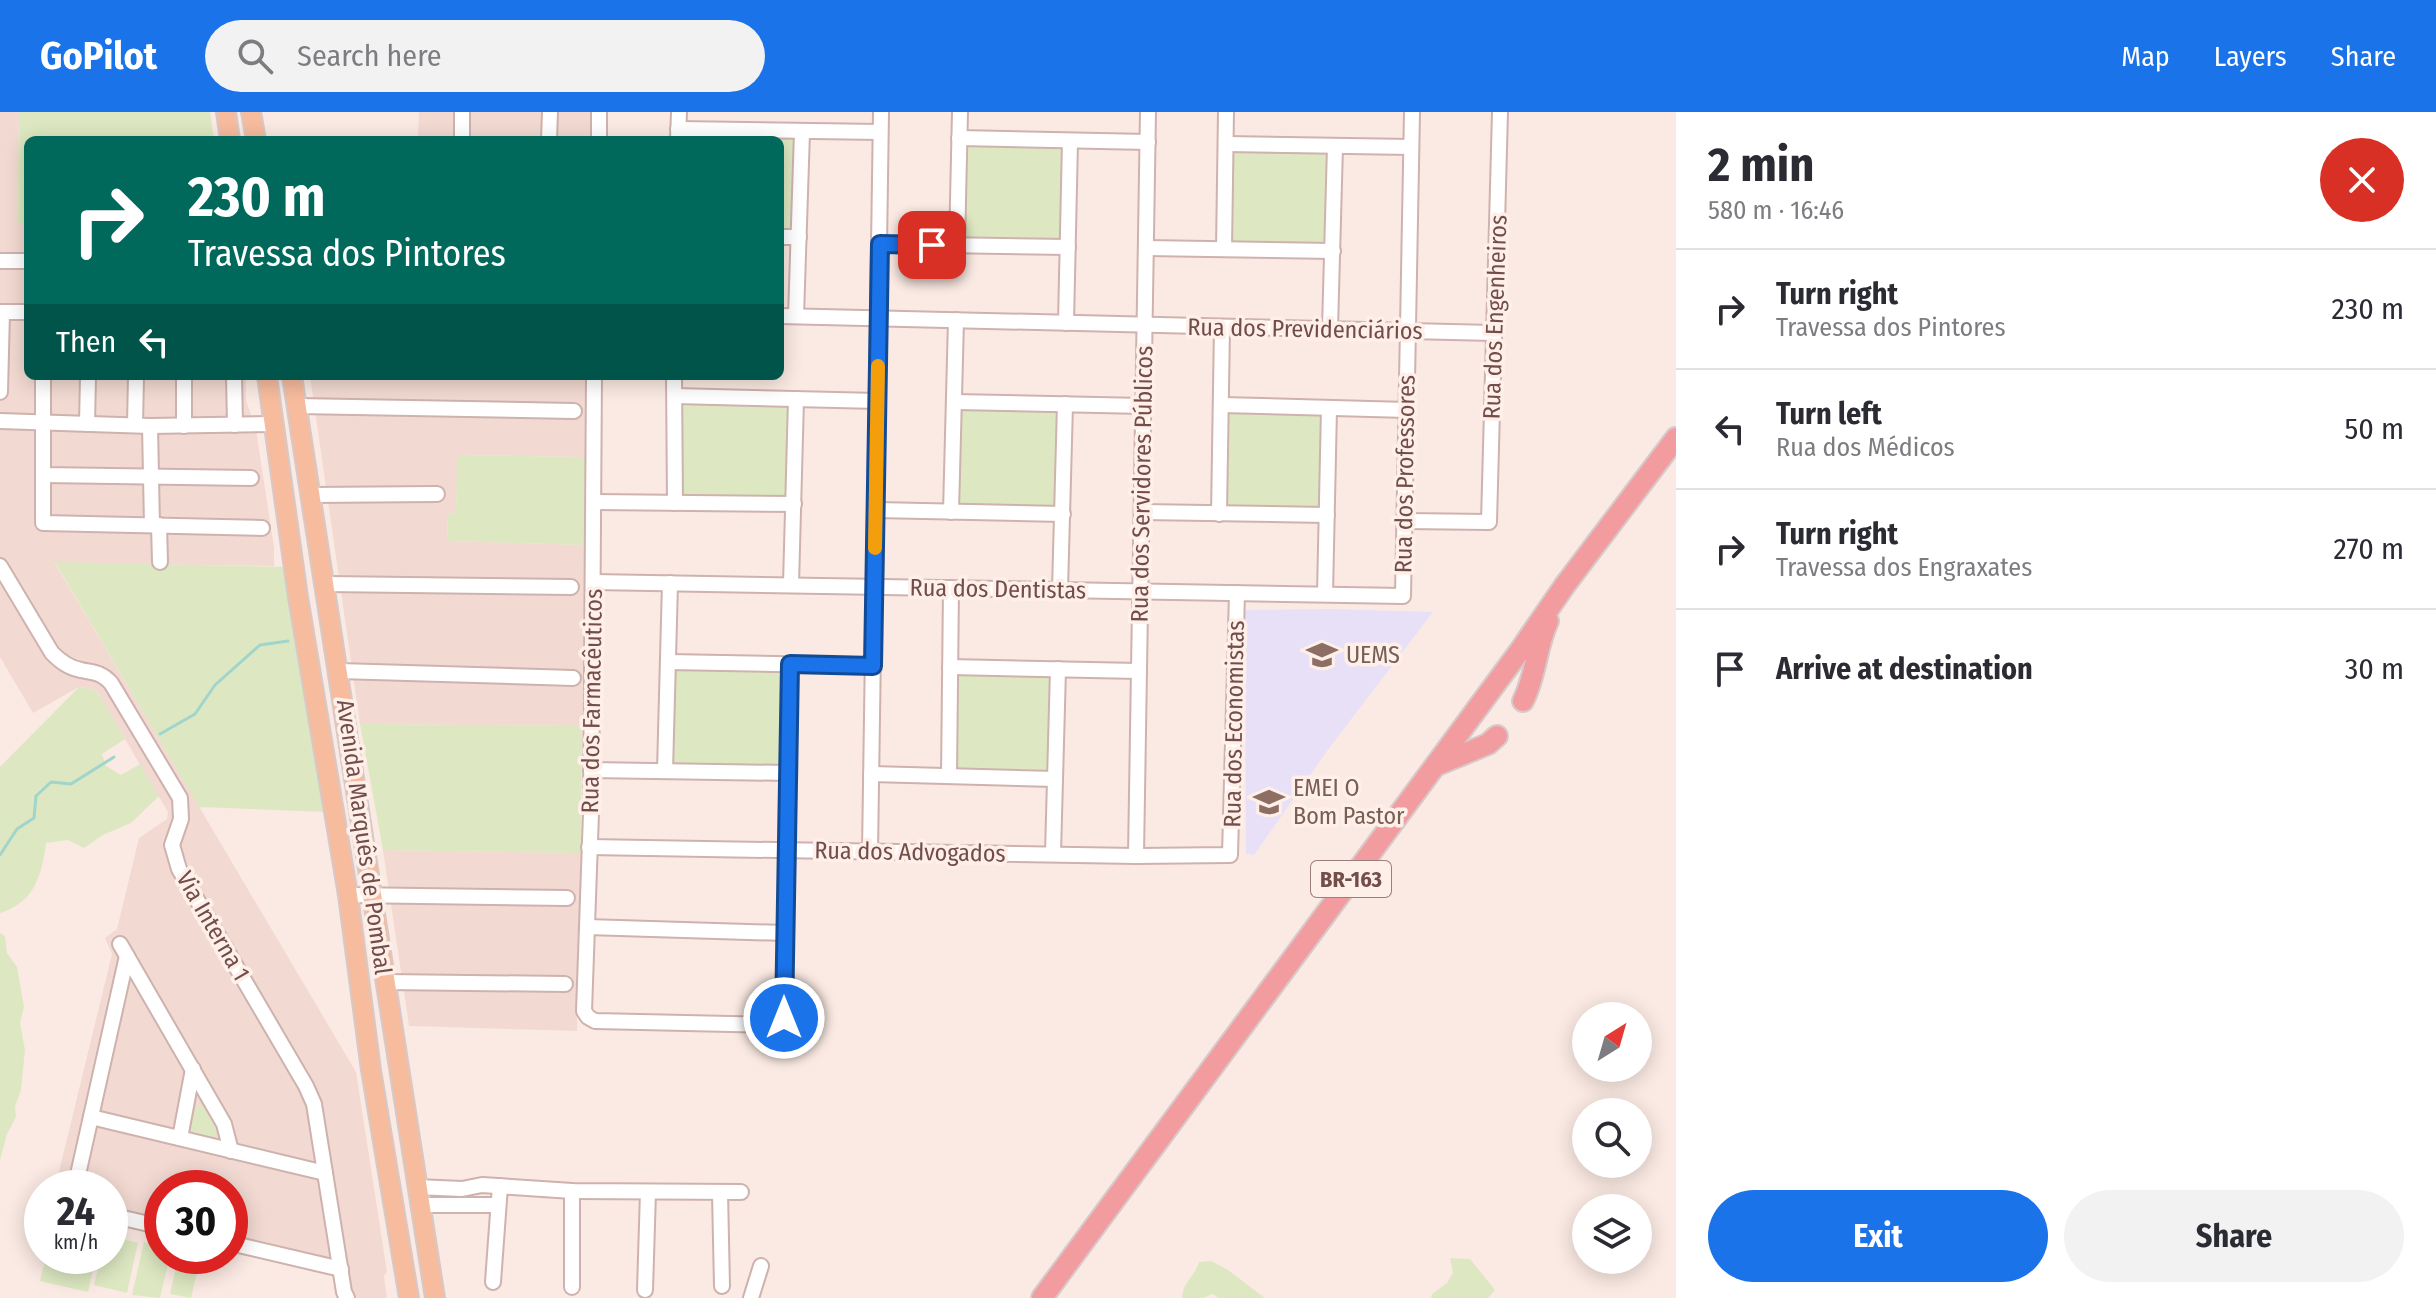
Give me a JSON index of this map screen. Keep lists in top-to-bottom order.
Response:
{
  "streets": {
    "highway": ["BR-163"],
    "main road": ["Avenida Marquês de Pombal"],
    "street": [
      "Rua dos Engenheiros",
      "Rua dos Previdenciários",
      "Rua dos Professores",
      "Rua dos Servidores Públicos",
      "Rua dos Dentistas",
      "Rua dos Farmacêuticos",
      "Rua dos Economistas",
      "Rua dos Advogados",
      "Via Interna 1"
    ]
  },
  "crossings": [
    ["Rua dos Engenheiros", "Rua dos Previdenciários"],
    ["Rua dos Engenheiros", "Rua dos Professores"],
    ["Rua dos Previdenciários", "Rua dos Professores"],
    ["Rua dos Previdenciários", "Rua dos Servidores Públicos"],
    ["Rua dos Professores", "Rua dos Dentistas"],
    ["Rua dos Servidores Públicos", "Rua dos Dentistas"],
    ["Rua dos Servidores Públicos", "Rua dos Advogados"],
    ["Rua dos Dentistas", "Rua dos Farmacêuticos"],
    ["Rua dos Dentistas", "Rua dos Economistas"],
    ["Rua dos Farmacêuticos", "Rua dos Advogados"],
    ["Rua dos Economistas", "Rua dos Advogados"]
  ],
  "places": {
    "school or university": ["UEMS", "EMEI O Bom Pastor"]
  },
  "north": "top right",
  "page": {
    "header": "GoPilot",
    "search": "Search here",
    "nav": ["Map", "Layers", "Share"],
    "heading": ["2 min", "580 m · 16:46"],
    "turn": ["230 m", "Travessa dos Pintores"],
    "list": [
      {
        "name": "Turn right",
        "note": "Travessa dos Pintores",
        "value": "230 m"
      },
      {
        "name": "Turn left",
        "note": "Rua dos Médicos",
        "value": "50 m"
      },
      {
        "name": "Turn right",
        "note": "Travessa dos Engraxates",
        "value": "270 m"
      },
      {
        "name": "Arrive at destination",
        "value": "30 m"
      }
    ],
    "then": "Then",
    "speed": "24 km/h",
    "limit": "30",
    "buttons": ["Exit", "Share"]
  }
}
